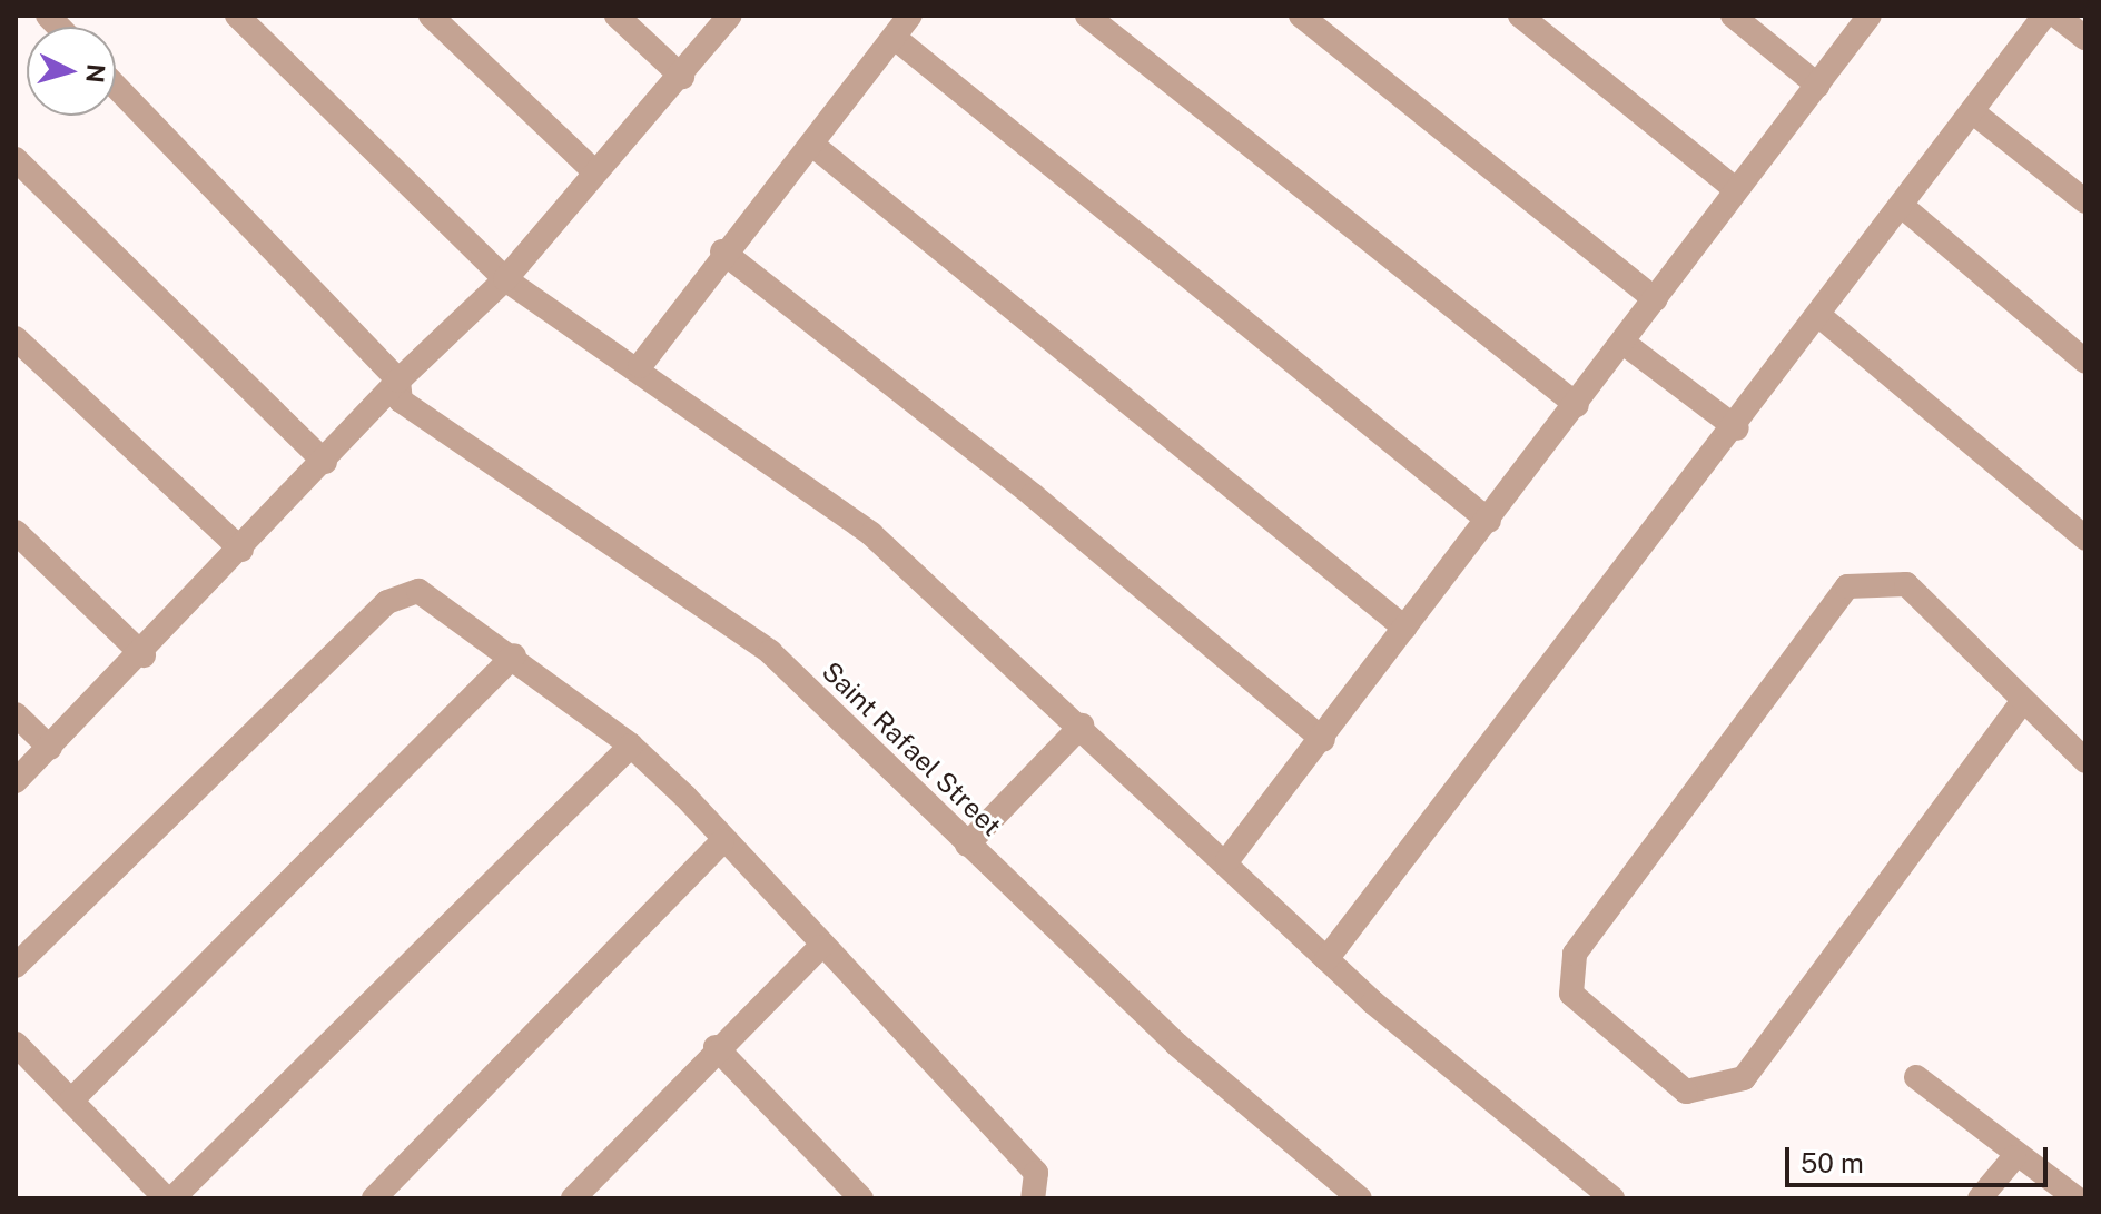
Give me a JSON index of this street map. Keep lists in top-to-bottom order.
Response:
{
  "streets": {
    "street": ["Saint Rafael Street"]
  },
  "scale_bar": "50 m",
  "north": "right"
}
